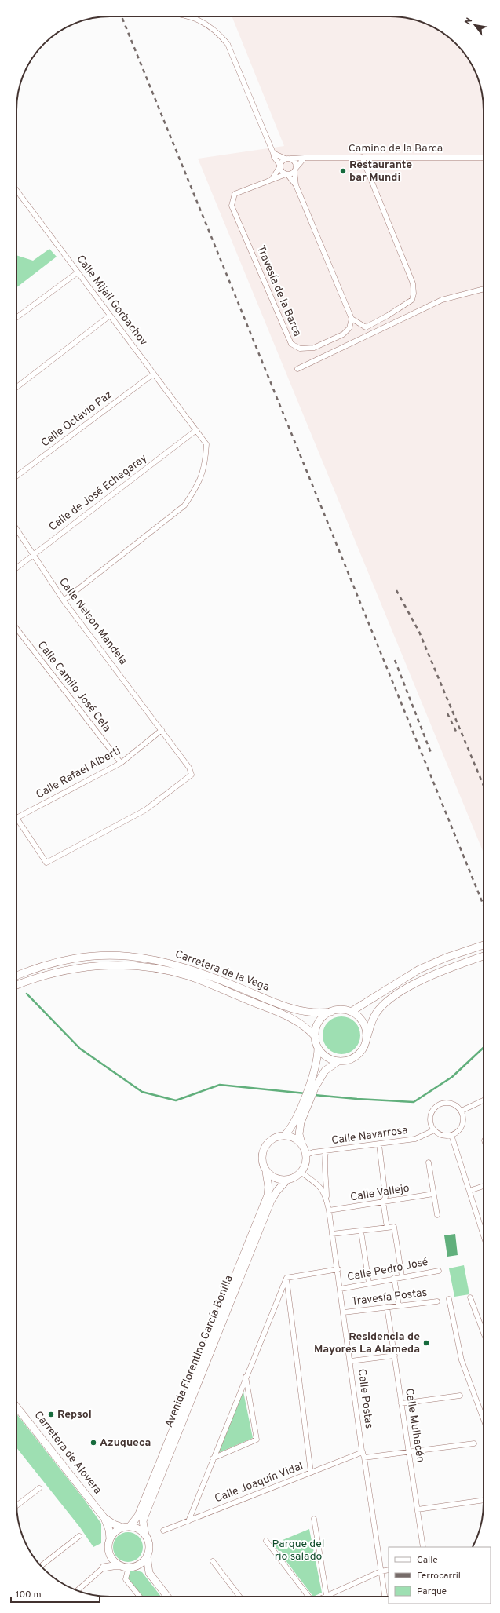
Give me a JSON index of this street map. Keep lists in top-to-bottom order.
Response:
{
  "streets": {
    "street": [
      "Camino de la Barca",
      "Travesía de la Barca",
      "Calle Mijail Gorbachov",
      "Calle Octavio Paz",
      "Calle de José Echegaray",
      "Calle Nelson Mandela",
      "Calle Camilo José Cela",
      "Calle Rafael Alberti",
      "Carretera de la Vega",
      "Calle Navarrosa",
      "Calle Vallejo",
      "Calle Pedro José",
      "Travesía Postas",
      "Avenida Florentino García Bonilla",
      "Calle Postas",
      "Calle Mulhacén",
      "Carretera de Alovera",
      "Calle Joaquín Vidal"
    ]
  },
  "crossings": [
    ["Calle Mijail Gorbachov", "Calle Octavio Paz"],
    ["Calle Mijail Gorbachov", "Calle de José Echegaray"],
    ["Calle Mijail Gorbachov", "Calle Nelson Mandela"],
    ["Calle de José Echegaray", "Calle Nelson Mandela"],
    ["Calle Nelson Mandela", "Calle Rafael Alberti"],
    ["Calle Camilo José Cela", "Calle Rafael Alberti"],
    ["Calle Navarrosa", "Avenida Florentino García Bonilla"],
    ["Calle Navarrosa", "Calle Postas"],
    ["Calle Vallejo", "Calle Postas"],
    ["Calle Pedro José", "Calle Postas"],
    ["Travesía Postas", "Calle Postas"],
    ["Travesía Postas", "Calle Mulhacén"],
    ["Avenida Florentino García Bonilla", "Calle Postas"],
    ["Avenida Florentino García Bonilla", "Carretera de Alovera"],
    ["Calle Postas", "Calle Joaquín Vidal"]
  ],
  "parks": ["Parque del rio salado"],
  "places": [
    "Restaurante bar Mundi",
    "Residencia de Mayores La Alameda",
    "Repsol",
    "Azuqueca"
  ],
  "legend": ["Calle", "Ferrocarril", "Parque"],
  "scale_bar": "100 m",
  "north": "top left"
}
